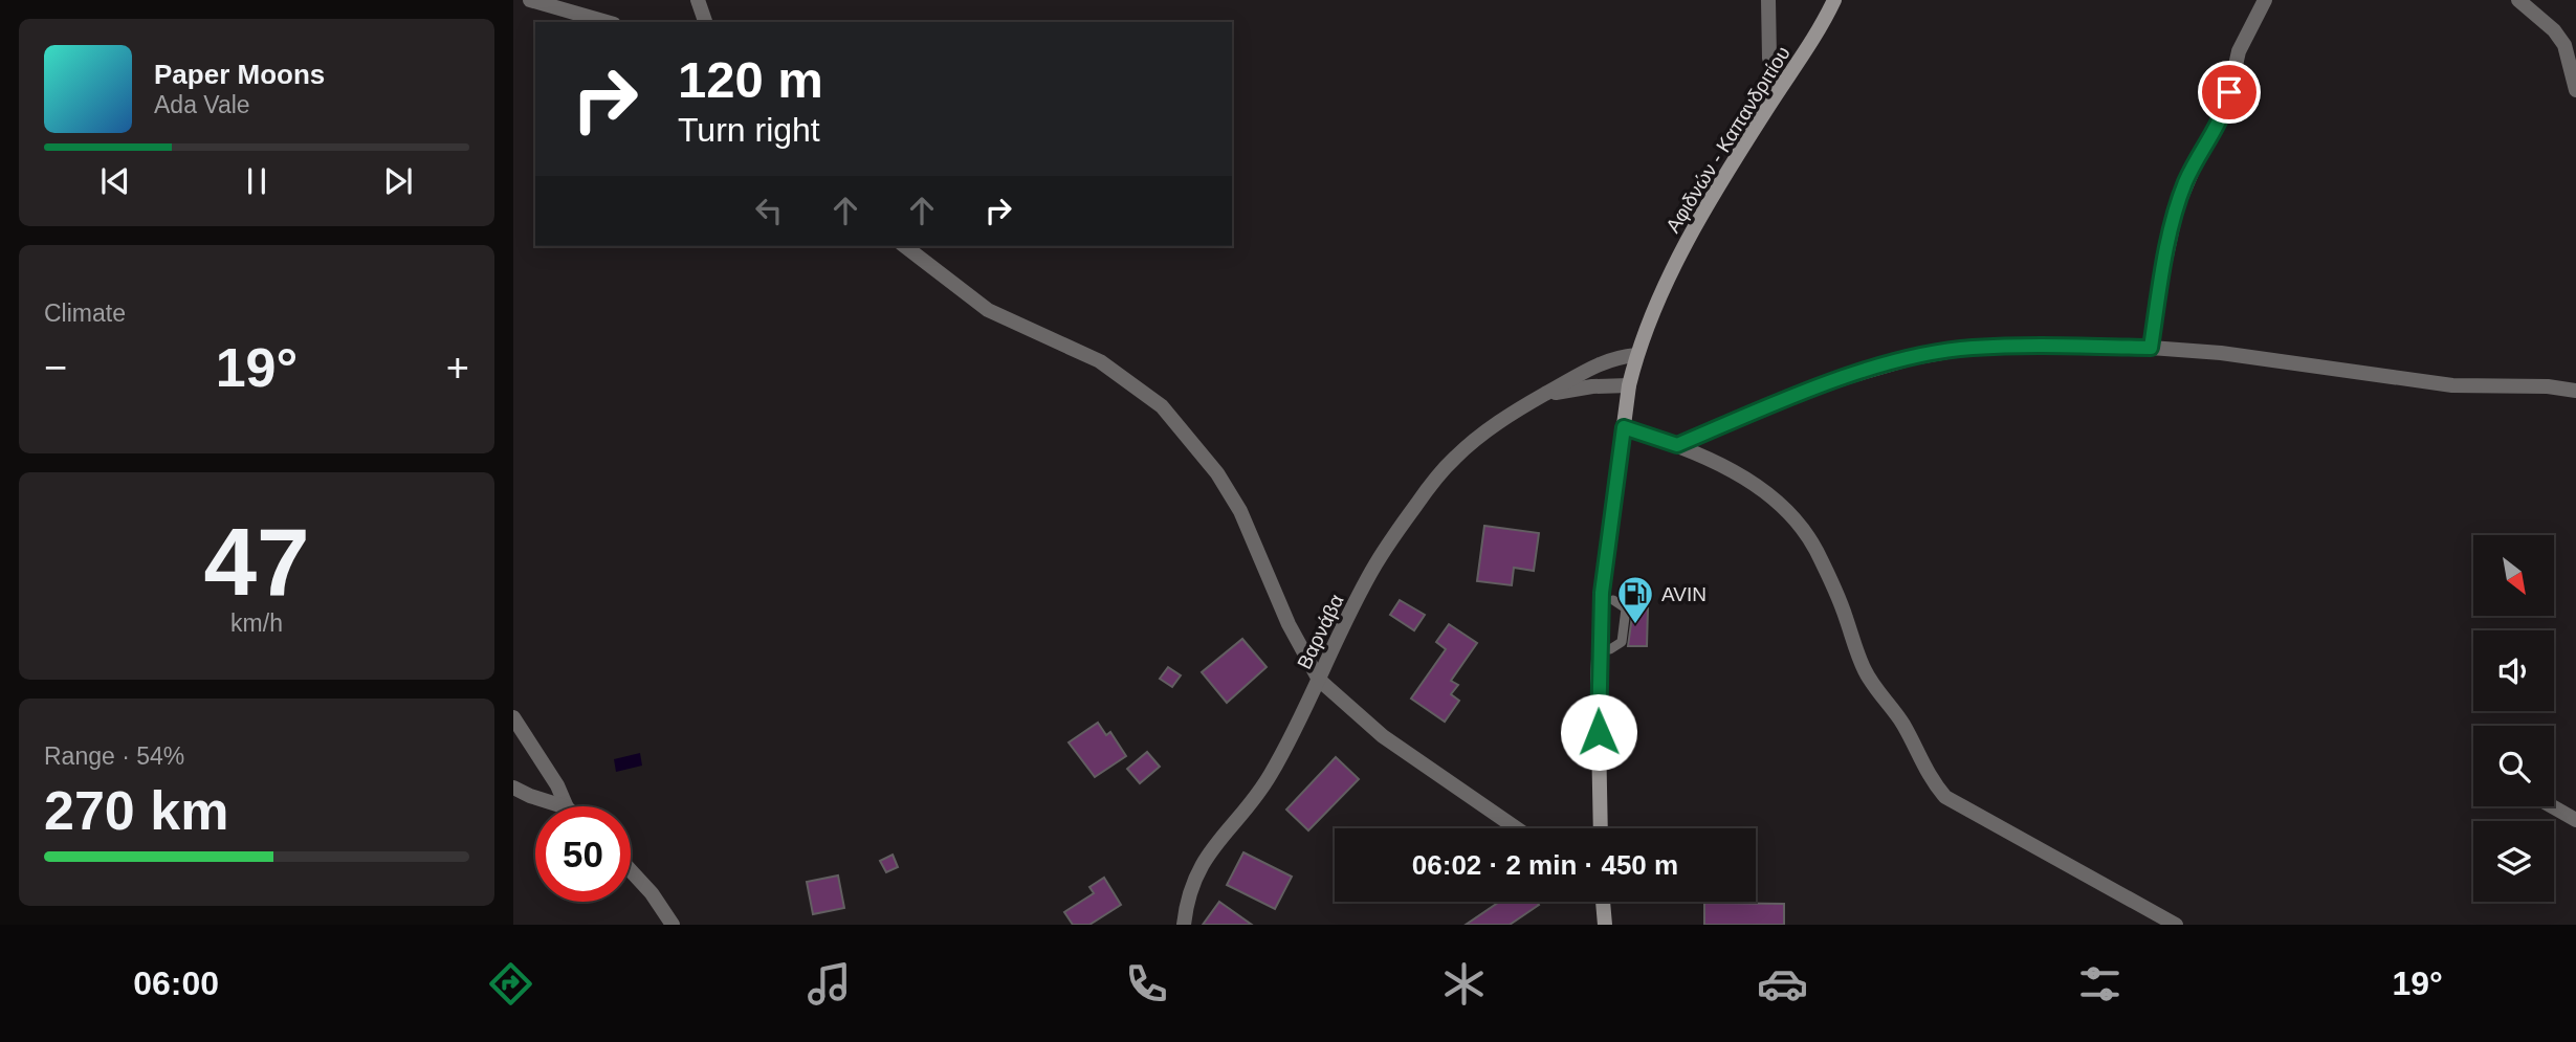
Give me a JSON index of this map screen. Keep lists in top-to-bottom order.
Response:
{
  "streets": {
    "main road": ["Αφιδνών - Καπανδριτίου"],
    "street": ["Βαρνάβα"]
  },
  "crossings": [
    ["Αφιδνών - Καπανδριτίου", "Βαρνάβα"]
  ],
  "places": {
    "fuel station": ["AVIN"]
  },
  "north": "bottom right",
  "page": {
    "turn": ["120 m", "Turn right"],
    "song": ["Paper Moons", "Ada Vale"],
    "tile": [
      "Climate",
      ["47", "km/h"],
      ["Range · 54%", "270 km"]
    ],
    "heat": ["−", "19°", "+"],
    "limit": "50",
    "trip": "06:02 · 2 min · 450 m",
    "tabs": ["06:00", "19°"]
  }
}
